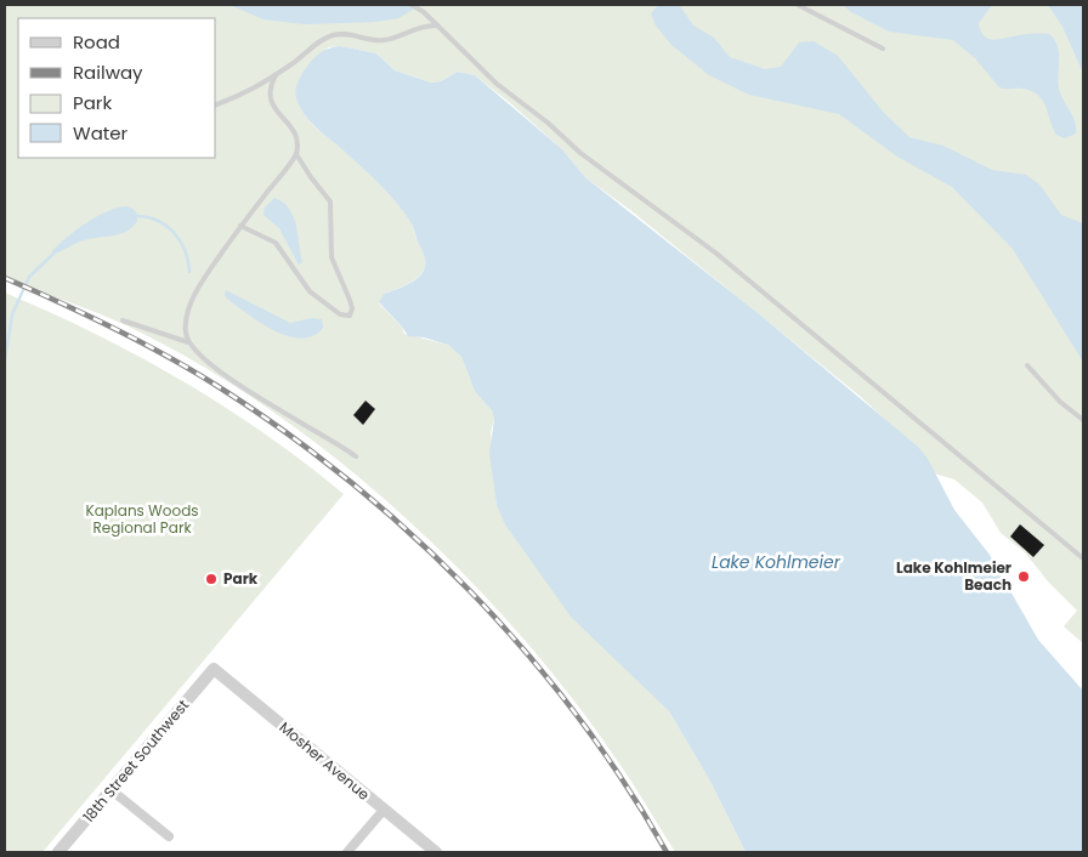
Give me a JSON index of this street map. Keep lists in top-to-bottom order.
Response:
{
  "streets": {
    "street": ["18th Street Southwest", "Mosher Avenue"]
  },
  "crossings": [
    ["18th Street Southwest", "Mosher Avenue"]
  ],
  "water": ["Lake Kohlmeier"],
  "parks": ["Kaplans Woods Regional Park"],
  "places": ["Lake Kohlmeier Beach", "Park"],
  "legend": [
    "Road",
    "Railway",
    "Park",
    "Water"
  ]
}
